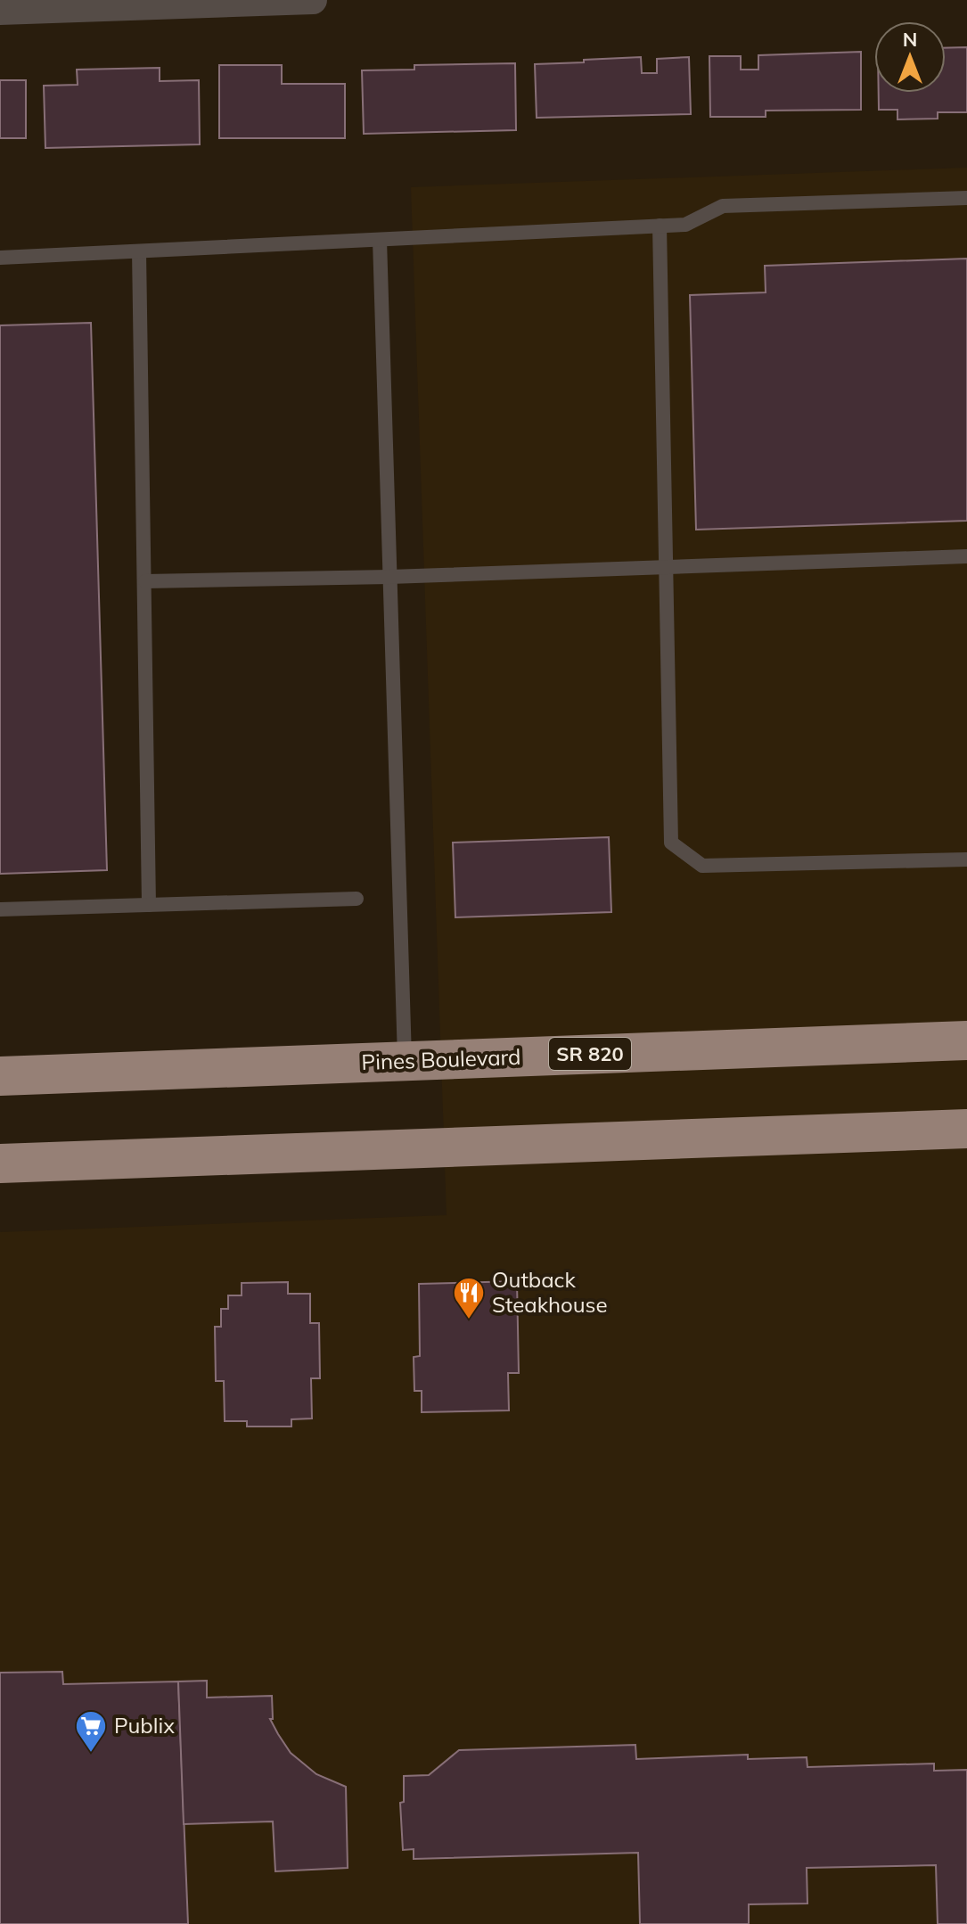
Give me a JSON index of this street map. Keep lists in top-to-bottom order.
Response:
{
  "streets": {
    "highway": ["SR 820", "Pines Boulevard"]
  },
  "places": {
    "restaurant": ["Outback Steakhouse"],
    "supermarket": ["Publix"]
  },
  "north": "top"
}
